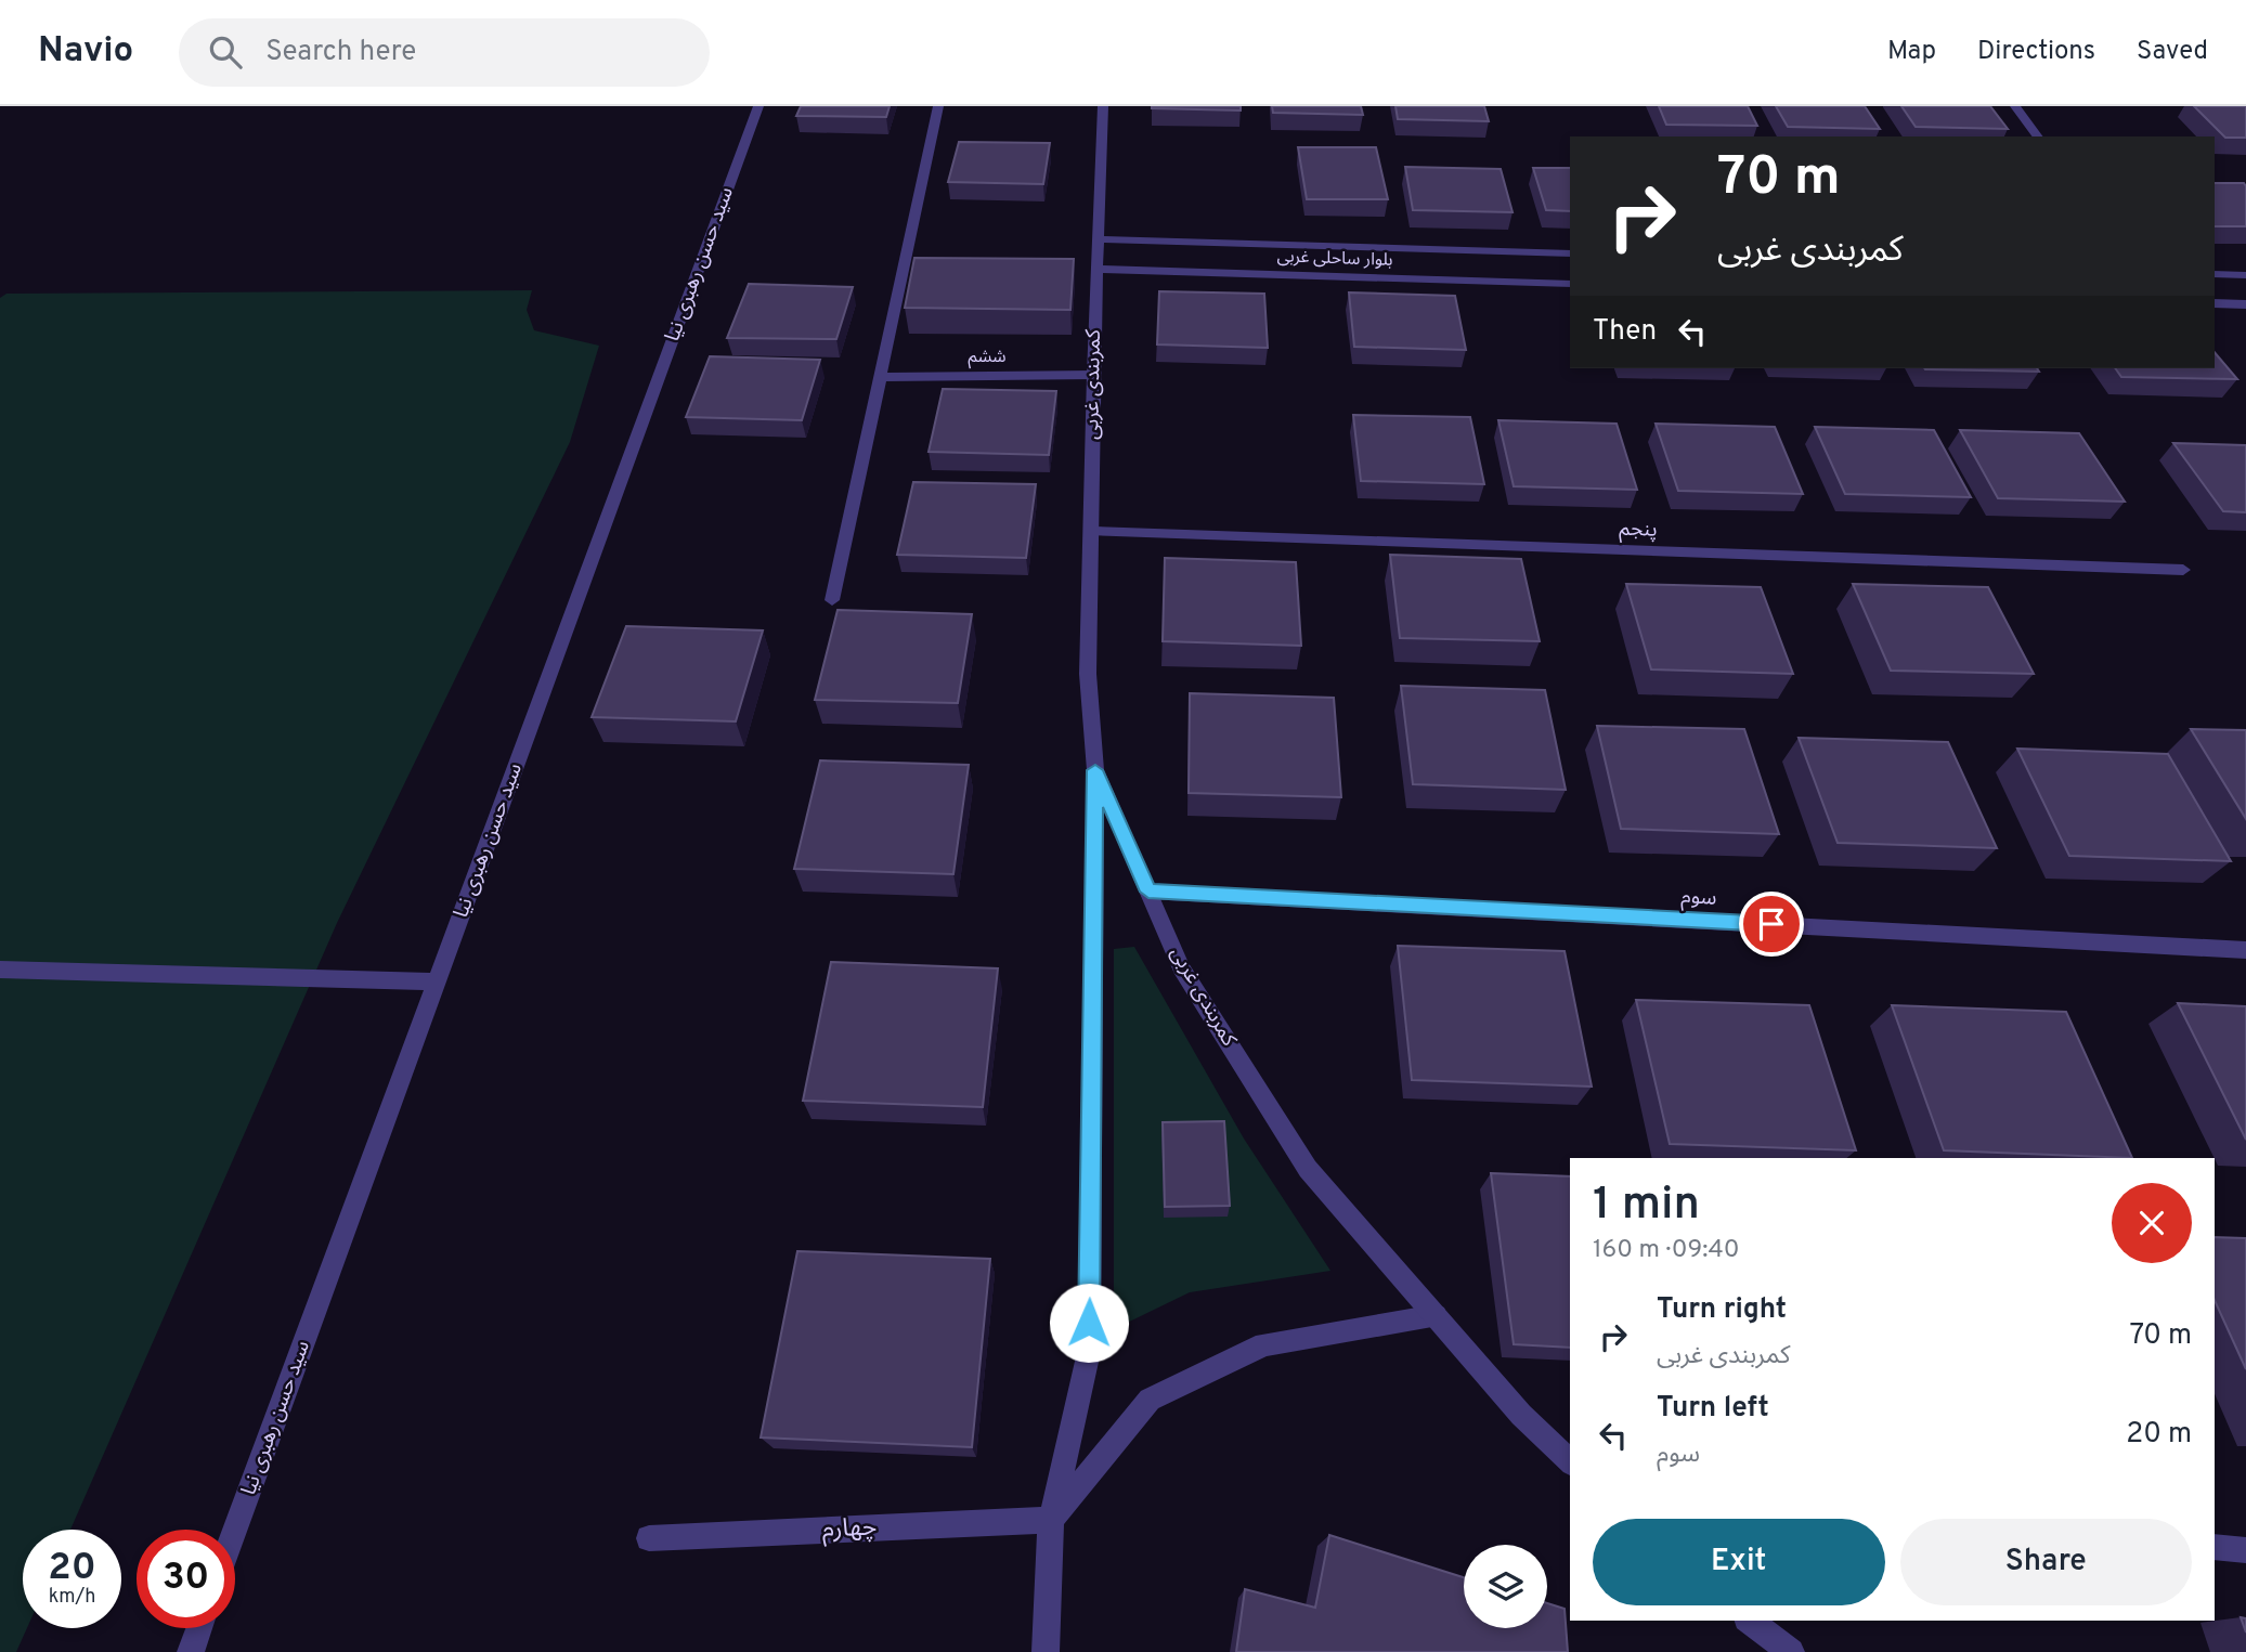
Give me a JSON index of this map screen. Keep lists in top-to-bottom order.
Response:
{
  "streets": {
    "street": [
      "بلوار ساحلی غربی",
      "سید حسن رهبری نیا",
      "ششم",
      "کمربندی غربی",
      "پنجم",
      "سوم",
      "چهارم"
    ]
  },
  "crossings": [
    ["بلوار ساحلی غربی", "کمربندی غربی"],
    ["ششم", "کمربندی غربی"],
    ["کمربندی غربی", "پنجم"],
    ["کمربندی غربی", "سوم"]
  ],
  "page": {
    "header": "Navio",
    "search": "Search here",
    "nav": ["Map", "Directions", "Saved"],
    "turn": ["70 m", "کمربندی غربی"],
    "then": "Then",
    "heading": ["1 min", "160 m · 09:40"],
    "list": [
      {
        "name": "Turn right",
        "note": "کمربندی غربی",
        "value": "70 m"
      },
      {
        "name": "Turn left",
        "note": "سوم",
        "value": "20 m"
      }
    ],
    "buttons": ["Exit", "Share"],
    "speed": "20 km/h",
    "limit": "30"
  }
}
